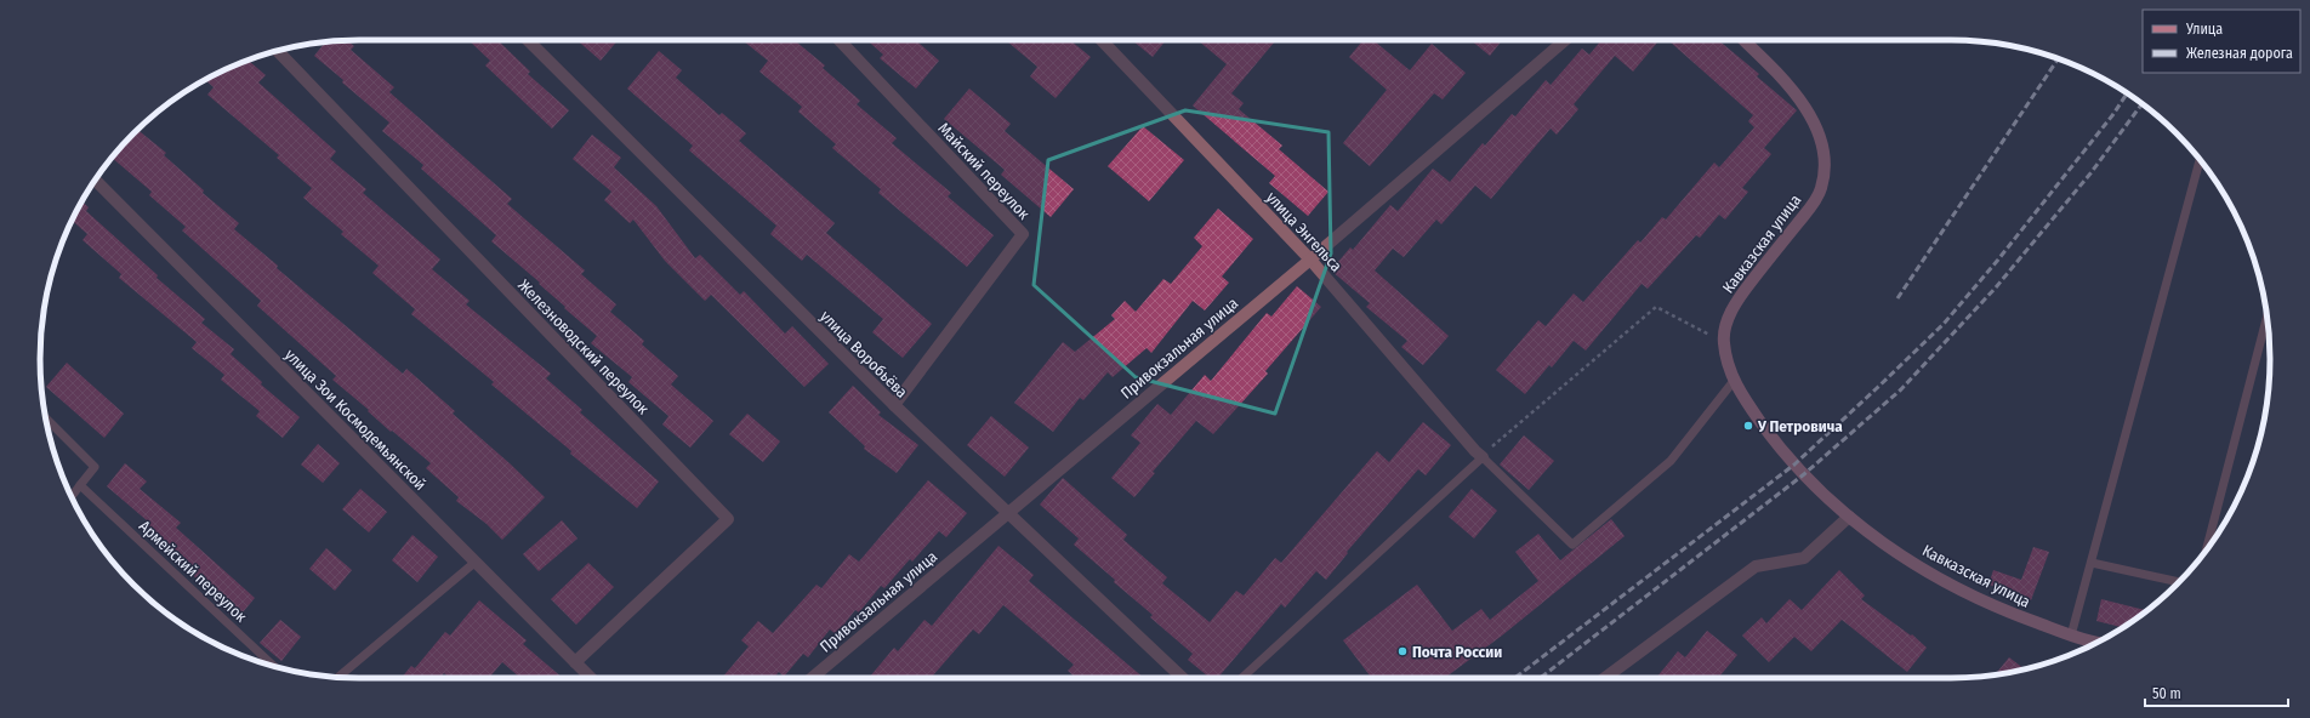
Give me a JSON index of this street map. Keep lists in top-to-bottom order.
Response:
{
  "streets": {
    "main road": ["Кавказская улица"],
    "street": [
      "Майский переулок",
      "улица Энгельса",
      "Железноводский переулок",
      "Привокзальная улица",
      "улица Воробьёва",
      "улица Зои Космодемьянской"
    ],
    "lane": ["Армейский переулок"]
  },
  "crossings": [
    ["Майский переулок", "улица Воробьёва"],
    ["улица Энгельса", "Привокзальная улица"],
    ["Железноводский переулок", "улица Зои Космодемьянской"],
    ["Привокзальная улица", "улица Воробьёва"]
  ],
  "places": ["У Петровича", "Почта России"],
  "legend": ["Улица", "Железная дорога"],
  "scale_bar": "50 m"
}
